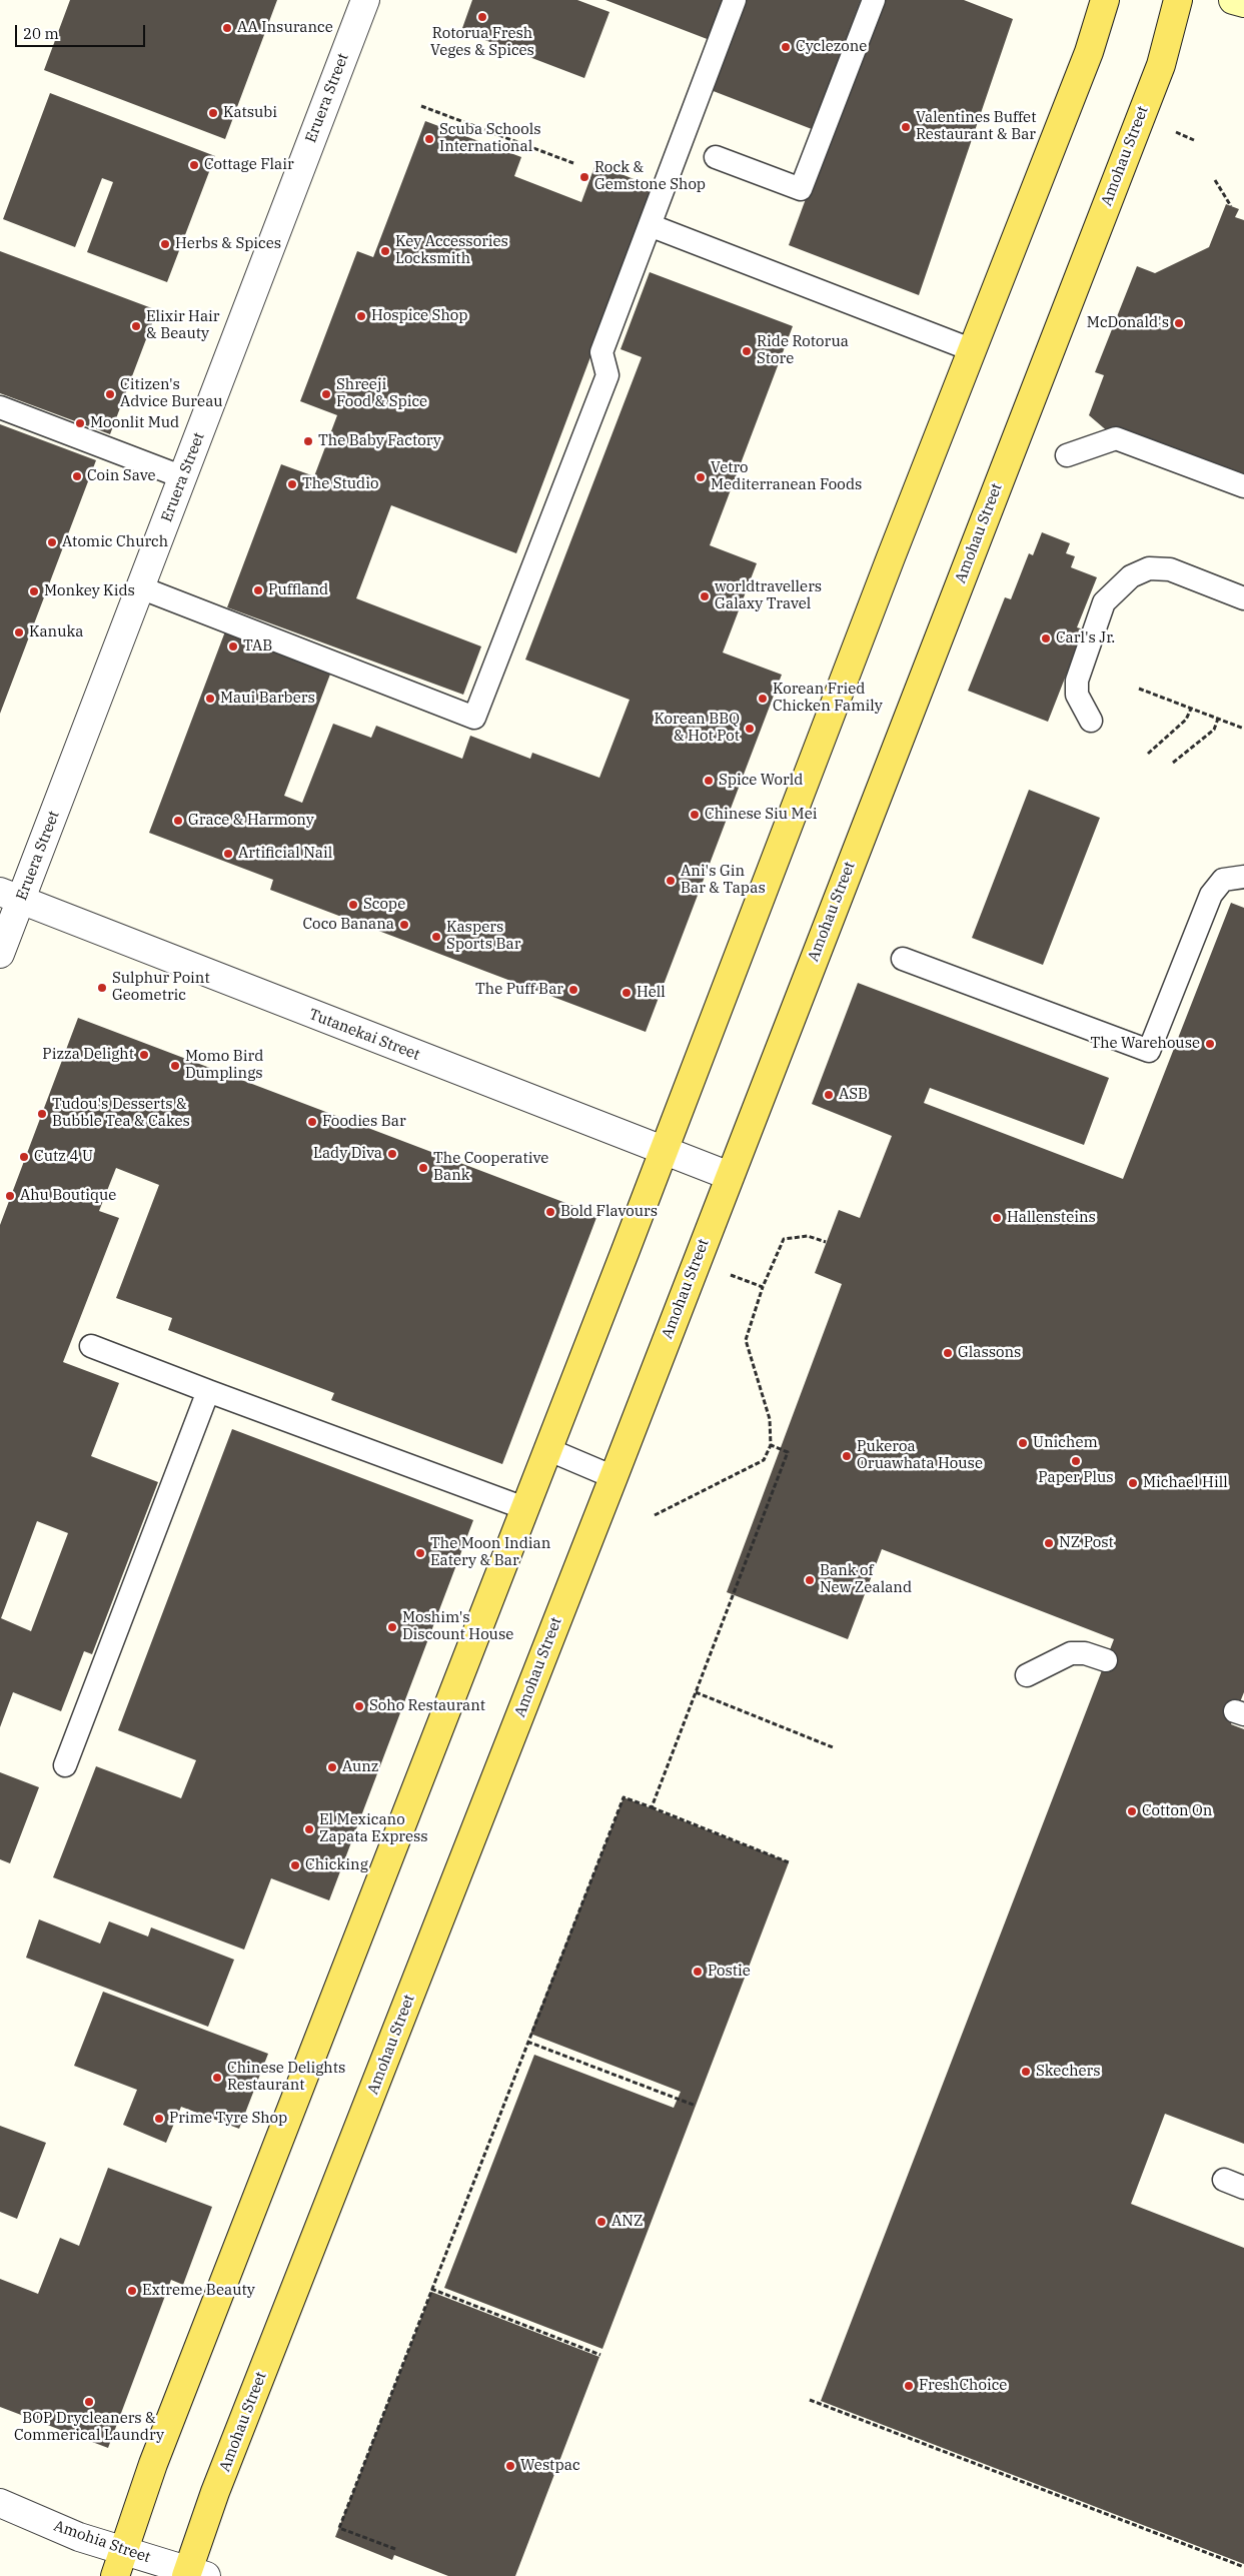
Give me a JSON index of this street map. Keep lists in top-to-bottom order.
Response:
{
  "streets": {
    "main road": ["Amohau Street"],
    "street": ["Eruera Street", "Tutanekai Street", "Amohia Street"]
  },
  "crossings": [
    ["Eruera Street", "Tutanekai Street"],
    ["Amohau Street", "Tutanekai Street"],
    ["Amohau Street", "Amohia Street"]
  ],
  "places": [
    "Rotorua Fresh Veges & Spices",
    "AA Insurance",
    "Cyclezone",
    "Katsubi",
    "Valentines Buffet Restaurant & Bar",
    "Scuba Schools International",
    "Cottage Flair",
    "Rock & Gemstone Shop",
    "Herbs & Spices",
    "Key Accessories Locksmith",
    "Hospice Shop",
    "McDonald's",
    "Elixir Hair & Beauty",
    "Ride Rotorua Store",
    "Citizen's Advice Bureau",
    "Shreeji Food & Spice",
    "Moonlit Mud",
    "The Baby Factory",
    "Coin Save",
    "Vetro Mediterranean Foods",
    "The Studio",
    "Atomic Church",
    "Puffland",
    "Monkey Kids",
    "worldtravellers Galaxy Travel",
    "Kanuka",
    "Carl's Jr.",
    "TAB",
    "Maui Barbers",
    "Korean Fried Chicken Family",
    "Korean BBQ & Hot Pot",
    "Spice World",
    "Chinese Siu Mei",
    "Grace & Harmony",
    "Artificial Nail",
    "Ani's Gin Bar & Tapas",
    "Scope",
    "Coco Banana",
    "Kaspers Sports Bar",
    "Sulphur Point Geometric",
    "The Puff Bar",
    "Hell",
    "The Warehouse",
    "Pizza Delight",
    "Momo Bird Dumplings",
    "ASB",
    "Tudou's Desserts & Bubble Tea & Cakes",
    "Foodies Bar",
    "Lady Diva",
    "Cutz 4 U",
    "The Cooperative Bank",
    "Ahu Boutique",
    "Bold Flavours",
    "Hallensteins",
    "Glassons",
    "Unichem",
    "Pukeroa Oruawhata House",
    "Paper Plus",
    "Michael Hill",
    "NZ Post",
    "The Moon Indian Eatery & Bar",
    "Bank of New Zealand",
    "Moshim's Discount House",
    "Soho Restaurant",
    "Aunz",
    "Cotton On",
    "El Mexicano Zapata Express",
    "Chicking",
    "Postie",
    "Skechers",
    "Chinese Delights Restaurant",
    "Prime Tyre Shop",
    "ANZ",
    "Extreme Beauty",
    "FreshChoice",
    "BOP Drycleaners & Commerical Laundry",
    "Westpac"
  ],
  "scale_bar": "20 m"
}
